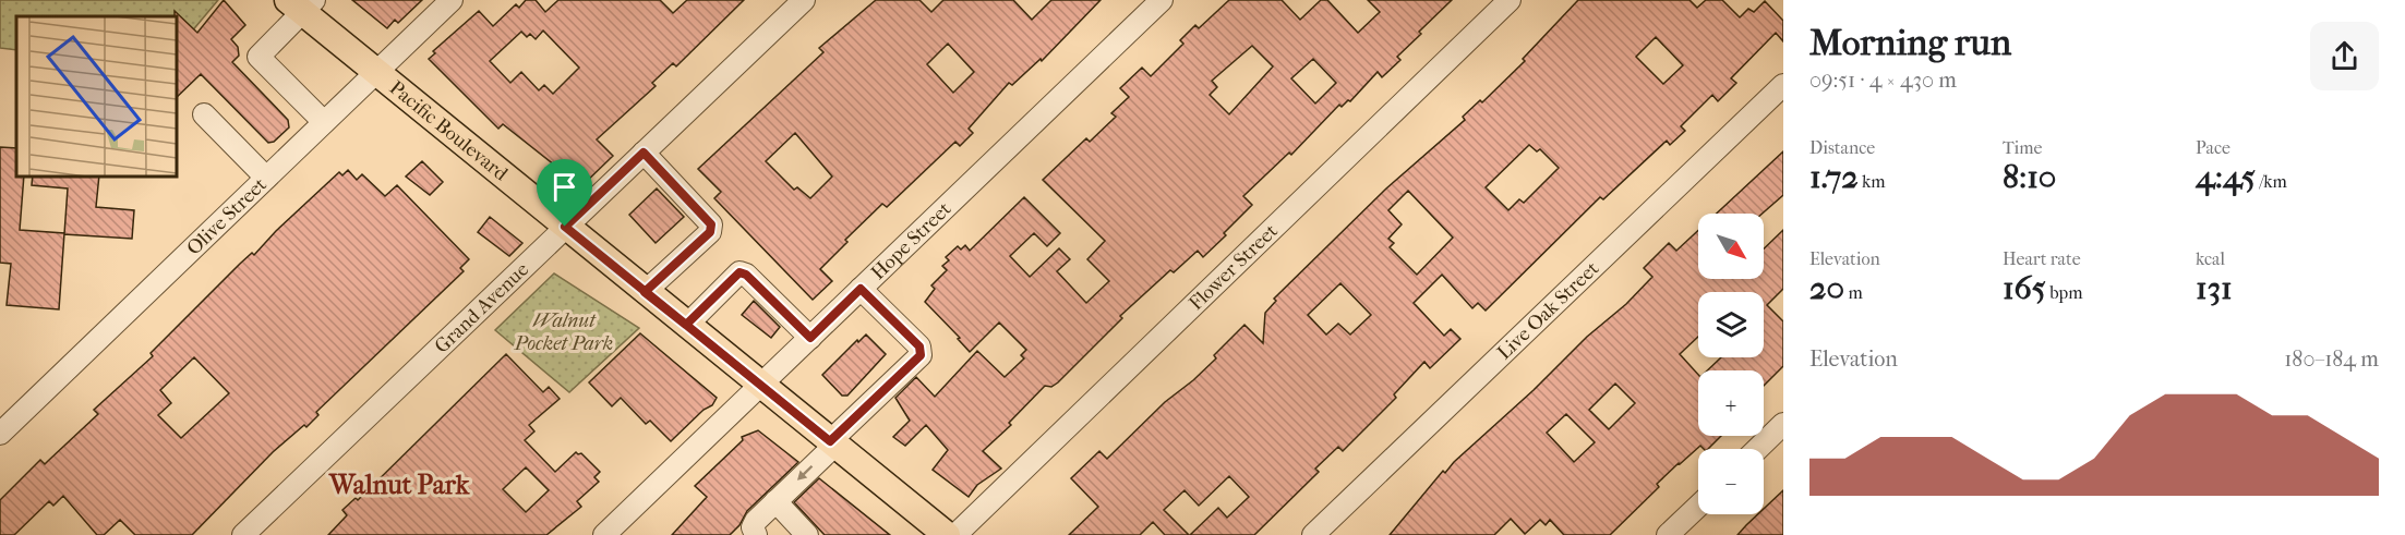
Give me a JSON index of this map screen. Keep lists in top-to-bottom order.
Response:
{
  "streets": {
    "main road": ["Pacific Boulevard"],
    "street": [
      "Olive Street",
      "Hope Street",
      "Flower Street",
      "Grand Avenue",
      "Live Oak Street"
    ]
  },
  "crossings": [
    ["Pacific Boulevard", "Olive Street"],
    ["Pacific Boulevard", "Hope Street"],
    ["Pacific Boulevard", "Grand Avenue"]
  ],
  "districts": ["Walnut Park"],
  "parks": ["Walnut Pocket Park"],
  "north": "bottom right",
  "page": {
    "heading": ["Morning run", "09:51 · 4 × 430 m"],
    "stats": [
      ["Distance", "1.72 km"],
      ["Time", "8:10"],
      ["Pace", "4:45 /km"],
      ["Elevation", "20 m"],
      ["Heart rate", "165 bpm"],
      ["kcal", "131"]
    ],
    "map_buttons": ["+", "−"],
    "chart": ["Elevation", "180–184 m"]
  }
}
